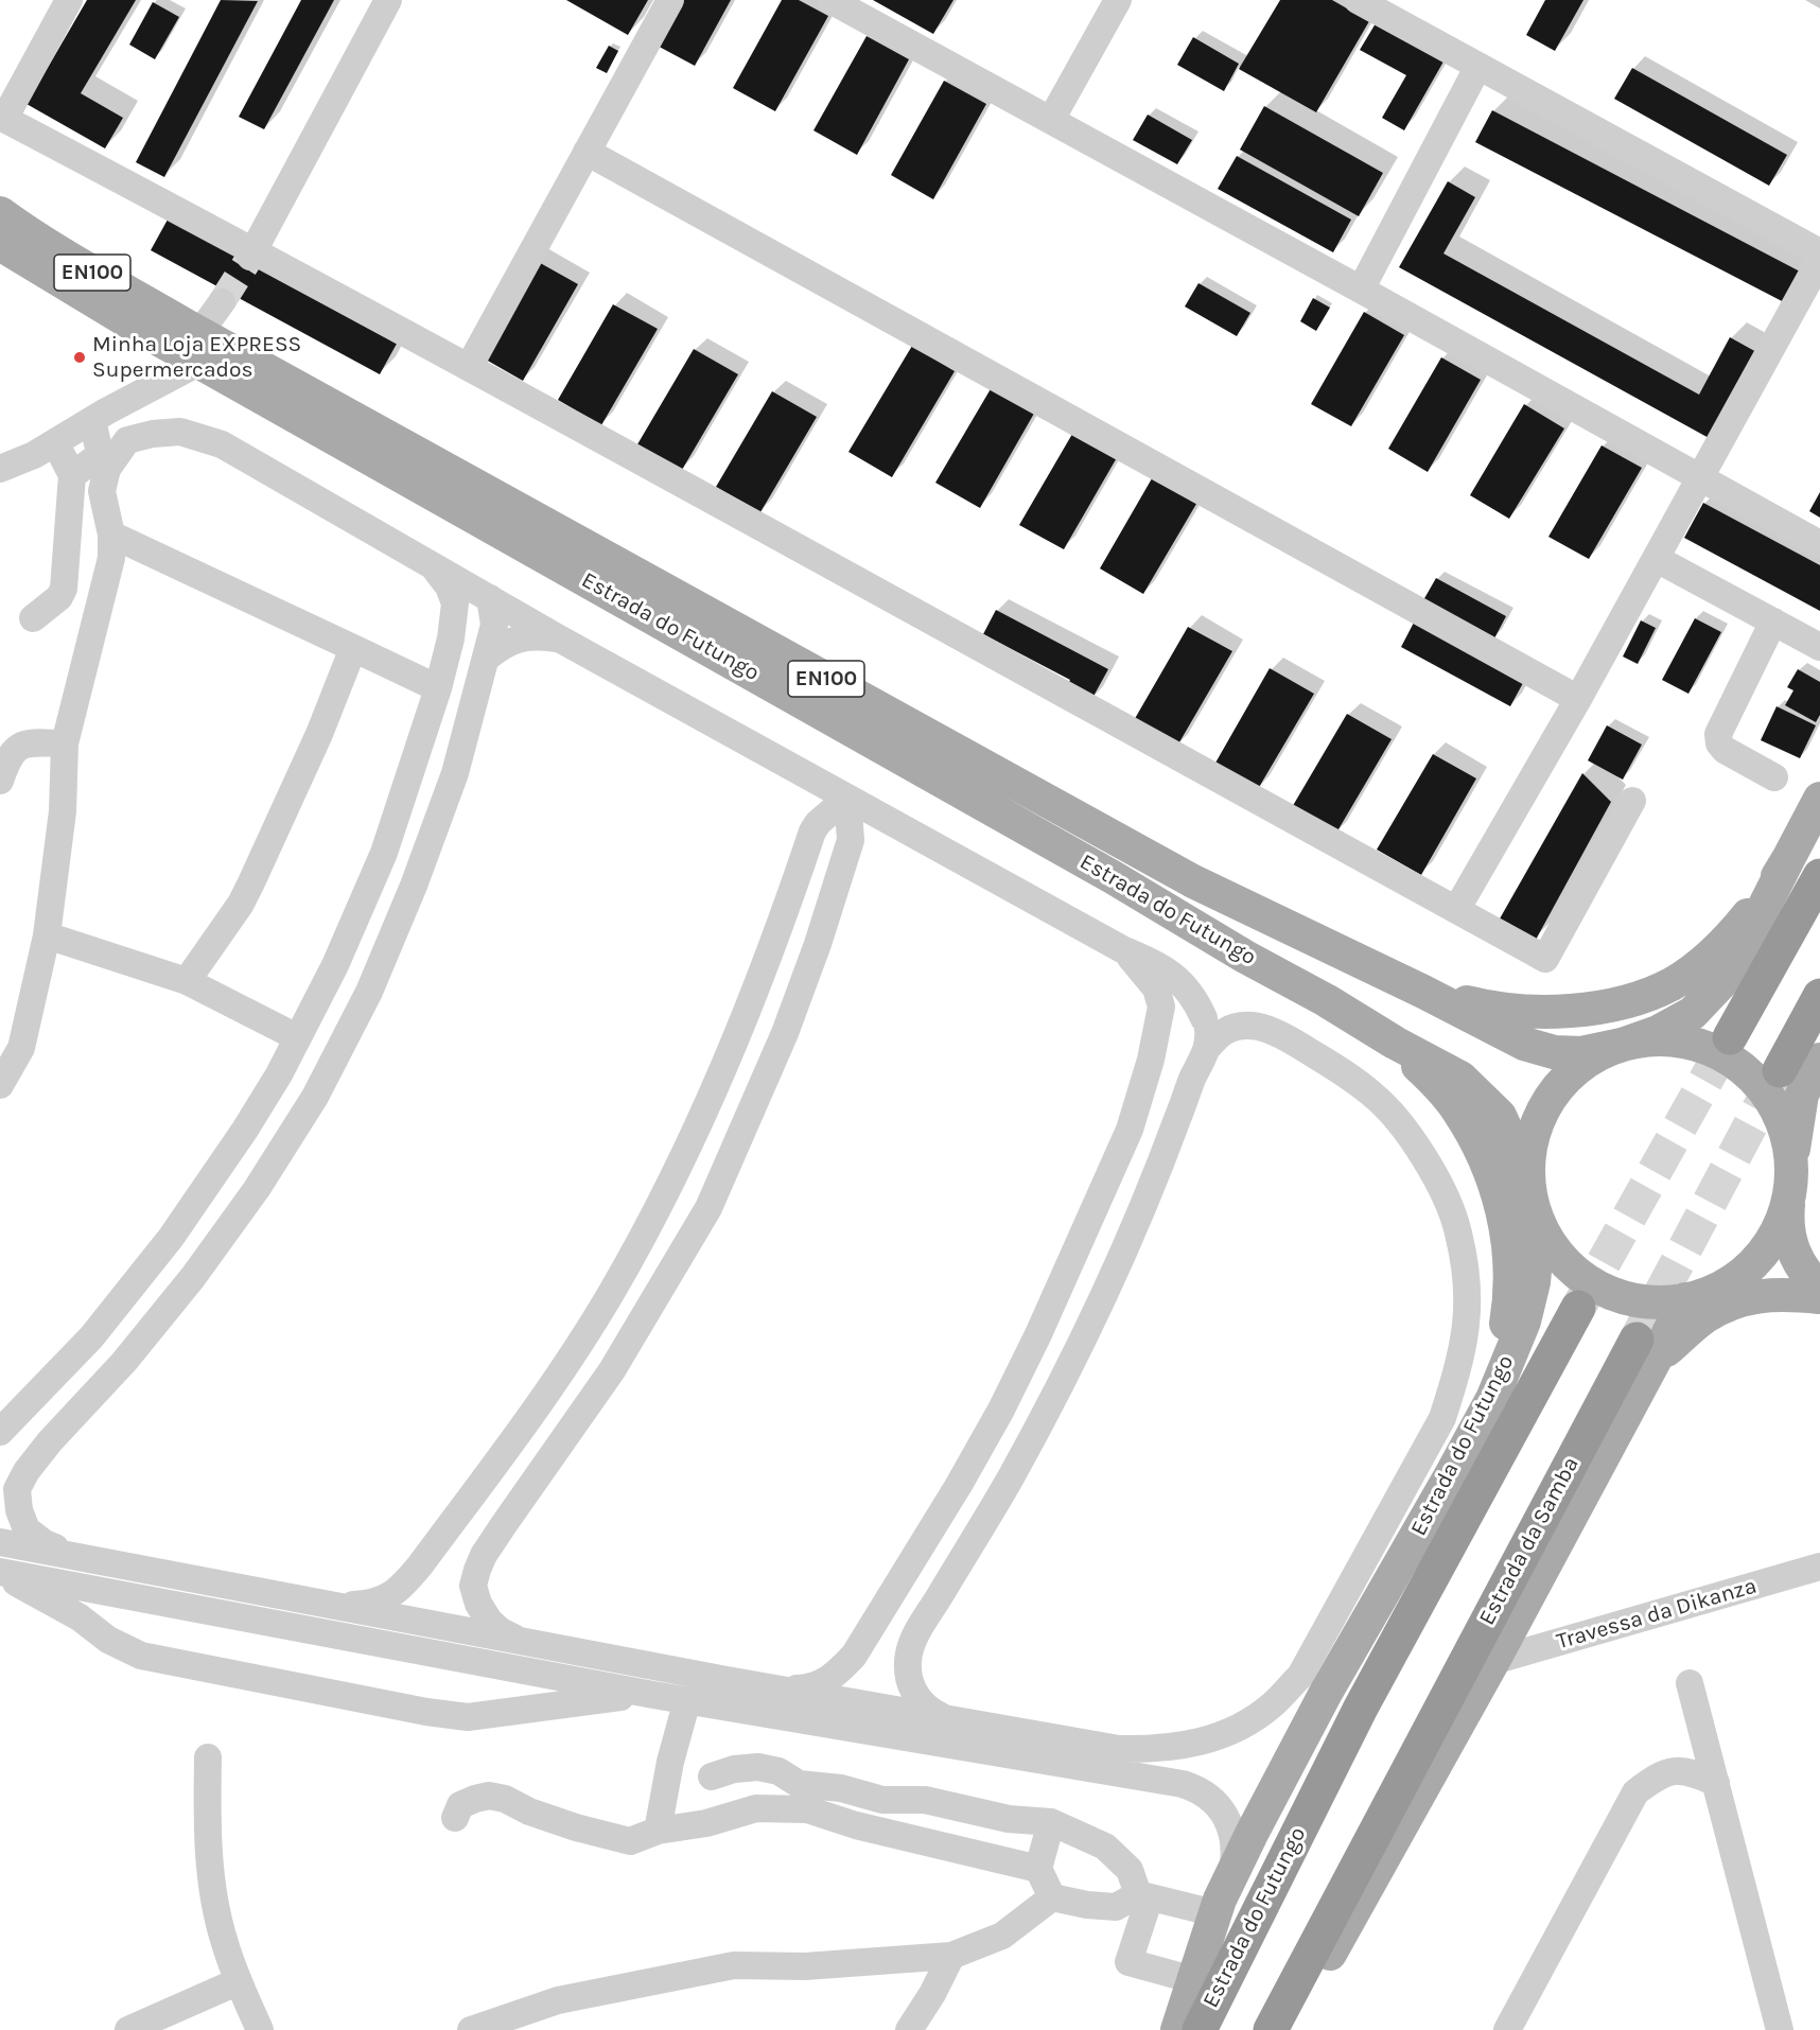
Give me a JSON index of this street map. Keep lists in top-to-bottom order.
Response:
{
  "streets": {
    "highway": ["Estrada do Futungo", "Estrada da Samba"],
    "main road": ["EN100"],
    "street": ["Travessa da Dikanza"]
  },
  "places": ["Minha Loja EXPRESS Supermercados"]
}
